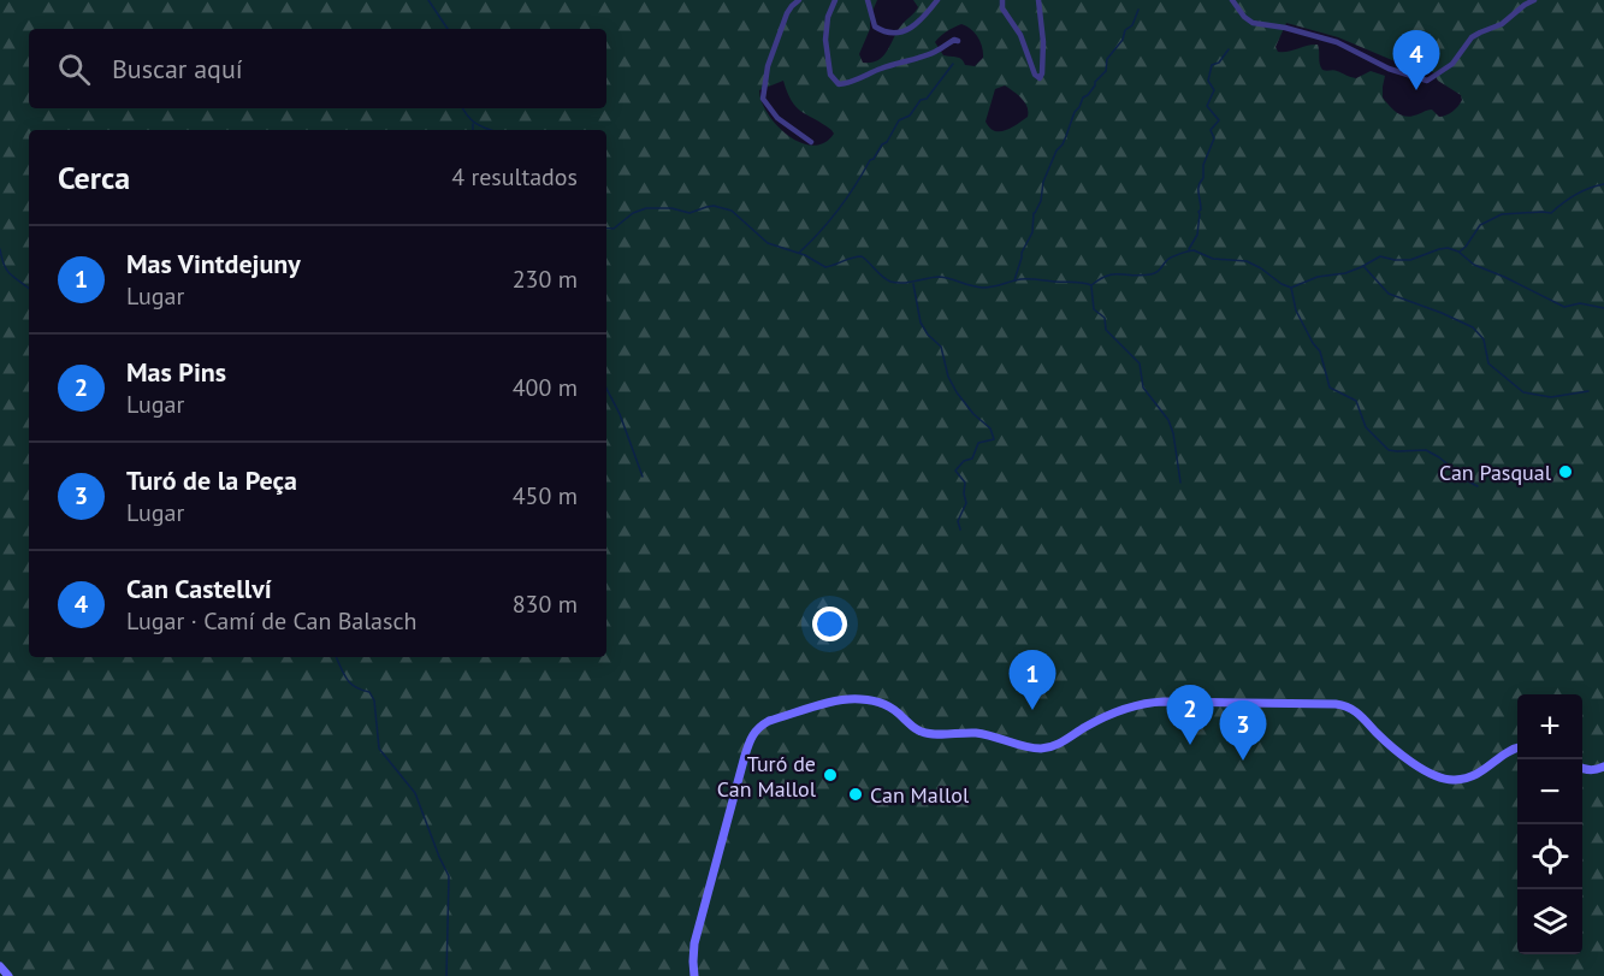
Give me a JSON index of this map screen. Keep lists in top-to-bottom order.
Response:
{
  "places": ["Can Pasqual", "Turó de Can Mallol", "Can Mallol"],
  "page": {
    "search": "Buscar aquí",
    "pins": [
      "4",
      "1",
      "2",
      "3"
    ],
    "heading": ["Cerca", "4 resultados"],
    "list": [
      {
        "mark": "1",
        "name": "Mas Vintdejuny",
        "note": "Lugar",
        "value": "230 m"
      },
      {
        "mark": "2",
        "name": "Mas Pins",
        "note": "Lugar",
        "value": "400 m"
      },
      {
        "mark": "3",
        "name": "Turó de la Peça",
        "note": "Lugar",
        "value": "450 m"
      },
      {
        "mark": "4",
        "name": "Can Castellví",
        "note": "Lugar · Camí de Can Balasch",
        "value": "830 m"
      }
    ],
    "map_buttons": ["+", "−"]
  }
}
